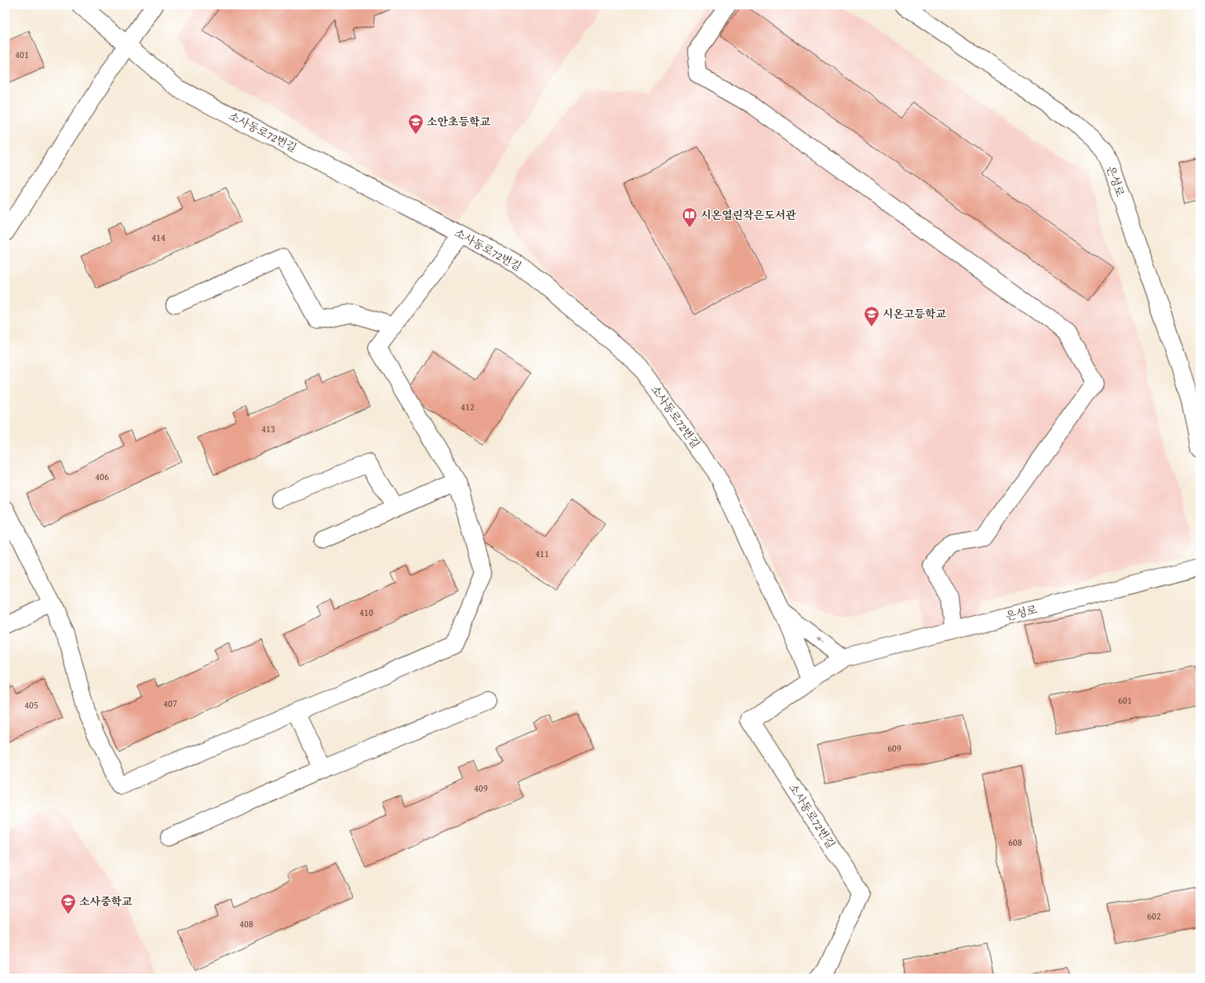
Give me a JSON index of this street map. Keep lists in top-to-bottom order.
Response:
{
  "streets": {
    "street": ["소사동로72번길", "은성로"]
  },
  "crossings": [
    ["소사동로72번길", "은성로"]
  ],
  "places": {
    "school or university": ["소안초등학교", "시온고등학교", "소사중학교"],
    "library": ["시온열린작은도서관"]
  },
  "house_numbers": [
    "401",
    "414",
    "412",
    "413",
    "406",
    "411",
    "410",
    "601",
    "407",
    "405",
    "609",
    "409",
    "608",
    "602",
    "408"
  ]
}
